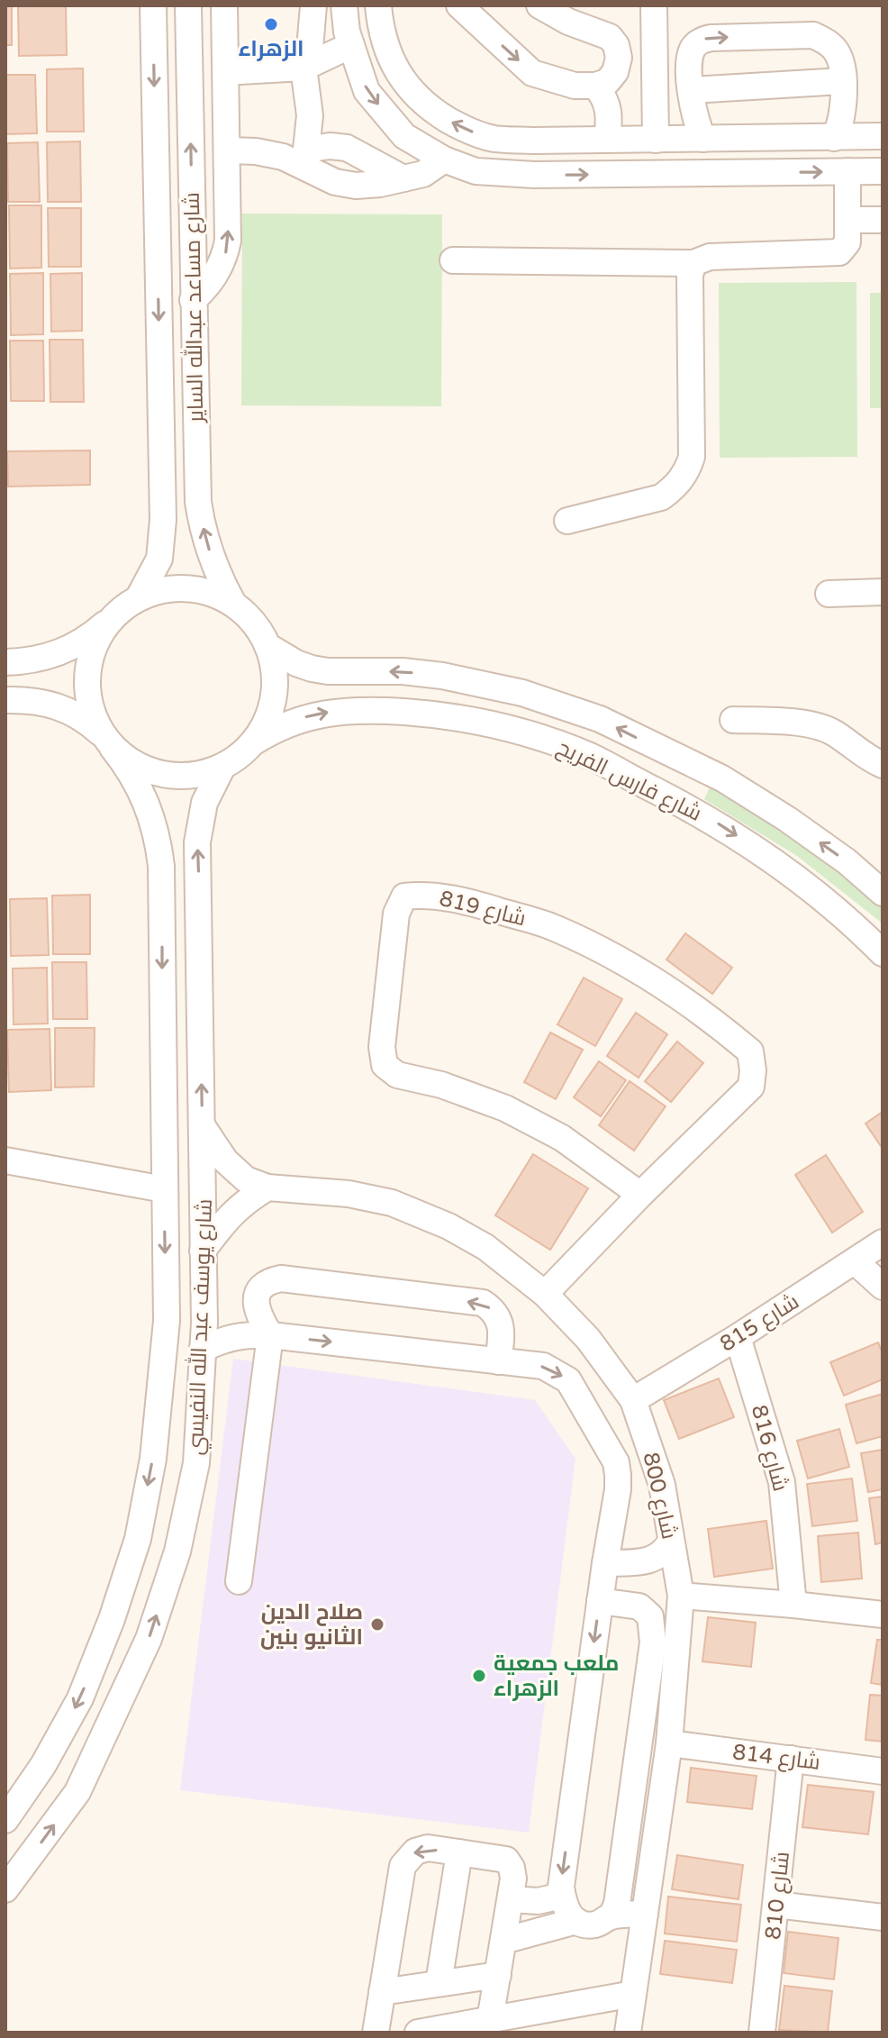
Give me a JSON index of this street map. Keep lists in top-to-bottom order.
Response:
{
  "streets": {
    "street": [
      "شارع مساعد عبدالله الساير",
      "شارع فارس الفريح",
      "شارع 819",
      "شارع 815",
      "شارع يوسف عبد الله النفيسي",
      "شارع 816",
      "شارع 800",
      "شارع 814",
      "شارع 810"
    ]
  },
  "crossings": [
    ["شارع مساعد عبدالله الساير", "شارع فارس الفريح"],
    ["شارع مساعد عبدالله الساير", "شارع يوسف عبد الله النفيسي"],
    ["شارع فارس الفريح", "شارع يوسف عبد الله النفيسي"],
    ["شارع 819", "شارع 800"],
    ["شارع 815", "شارع 816"],
    ["شارع 815", "شارع 800"],
    ["شارع يوسف عبد الله النفيسي", "شارع 800"],
    ["شارع 800", "شارع 814"],
    ["شارع 814", "شارع 810"]
  ],
  "places": ["الزهراء", "صلاح الدين الثانيو بنين", "ملعب جمعية الزهراء"]
}
